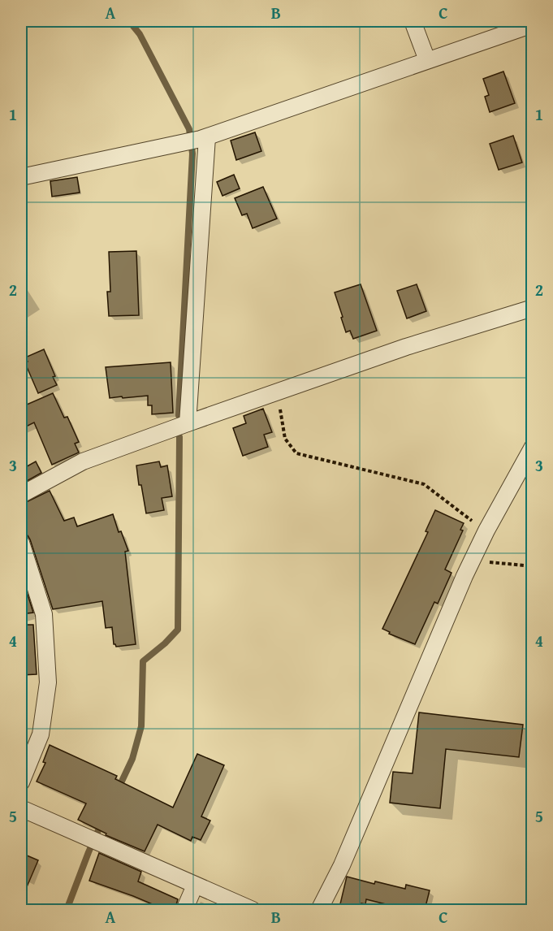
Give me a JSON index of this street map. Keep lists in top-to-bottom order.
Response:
{
  "grid": {
    "columns": ["A", "B", "C"],
    "rows": [
      "1",
      "2",
      "3",
      "4",
      "5"
    ]
  }
}
